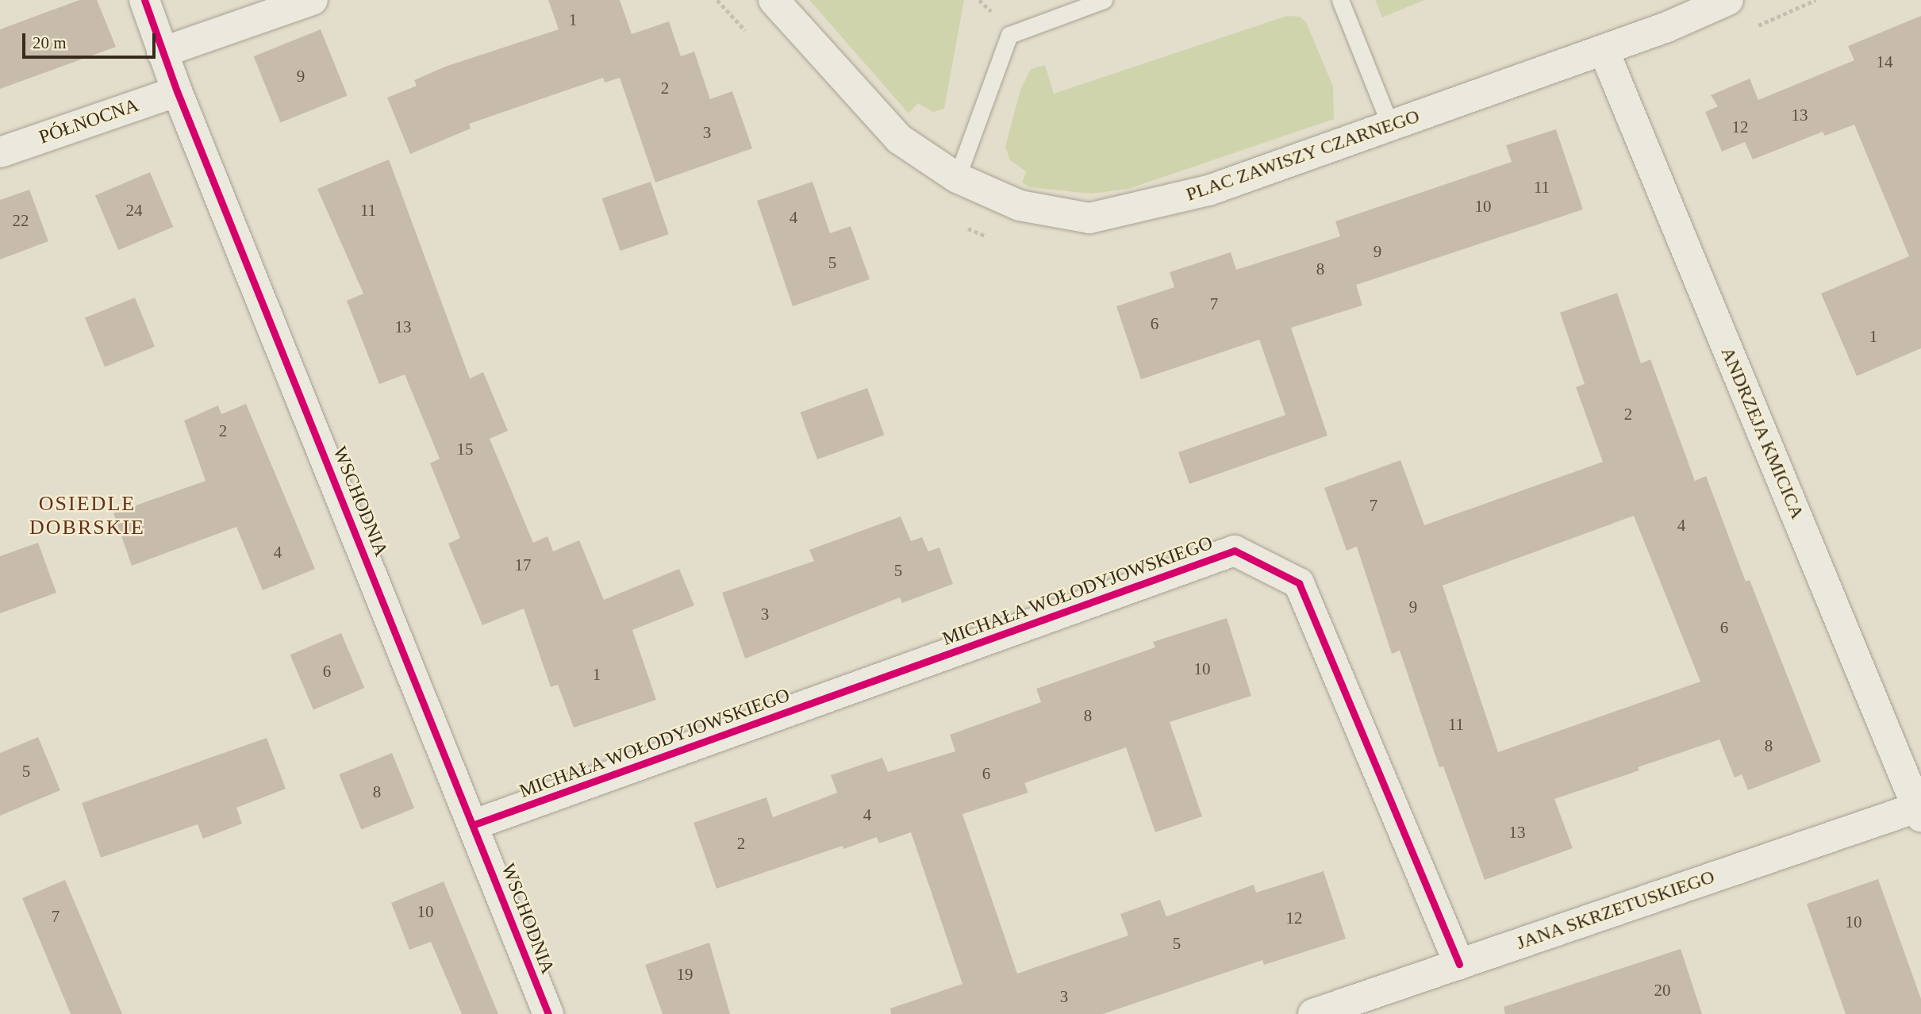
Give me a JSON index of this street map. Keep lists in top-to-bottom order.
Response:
{
  "streets": {
    "street": [
      "PÓŁNOCNA",
      "PLAC ZAWISZY CZARNEGO",
      "ANDRZEJA KMICICA",
      "WSCHODNIA",
      "MICHAŁA WOŁODYJOWSKIEGO",
      "JANA SKRZETUSKIEGO"
    ]
  },
  "crossings": [
    ["PÓŁNOCNA", "WSCHODNIA"],
    ["PLAC ZAWISZY CZARNEGO", "ANDRZEJA KMICICA"],
    ["ANDRZEJA KMICICA", "JANA SKRZETUSKIEGO"],
    ["WSCHODNIA", "MICHAŁA WOŁODYJOWSKIEGO"],
    ["MICHAŁA WOŁODYJOWSKIEGO", "JANA SKRZETUSKIEGO"]
  ],
  "districts": ["OSIEDLE DOBRSKIE"],
  "house_numbers": [
    "1",
    "14",
    "9",
    "2",
    "13",
    "12",
    "3",
    "11",
    "10",
    "24",
    "11",
    "4",
    "22",
    "9",
    "5",
    "8",
    "7",
    "6",
    "13",
    "1",
    "2",
    "2",
    "15",
    "7",
    "4",
    "4",
    "17",
    "5",
    "9",
    "3",
    "6",
    "10",
    "6",
    "1",
    "8",
    "11",
    "8",
    "5",
    "6",
    "8",
    "4",
    "13",
    "2",
    "10",
    "7",
    "12",
    "10",
    "5",
    "19",
    "20",
    "3"
  ],
  "scale_bar": "20 m"
}
